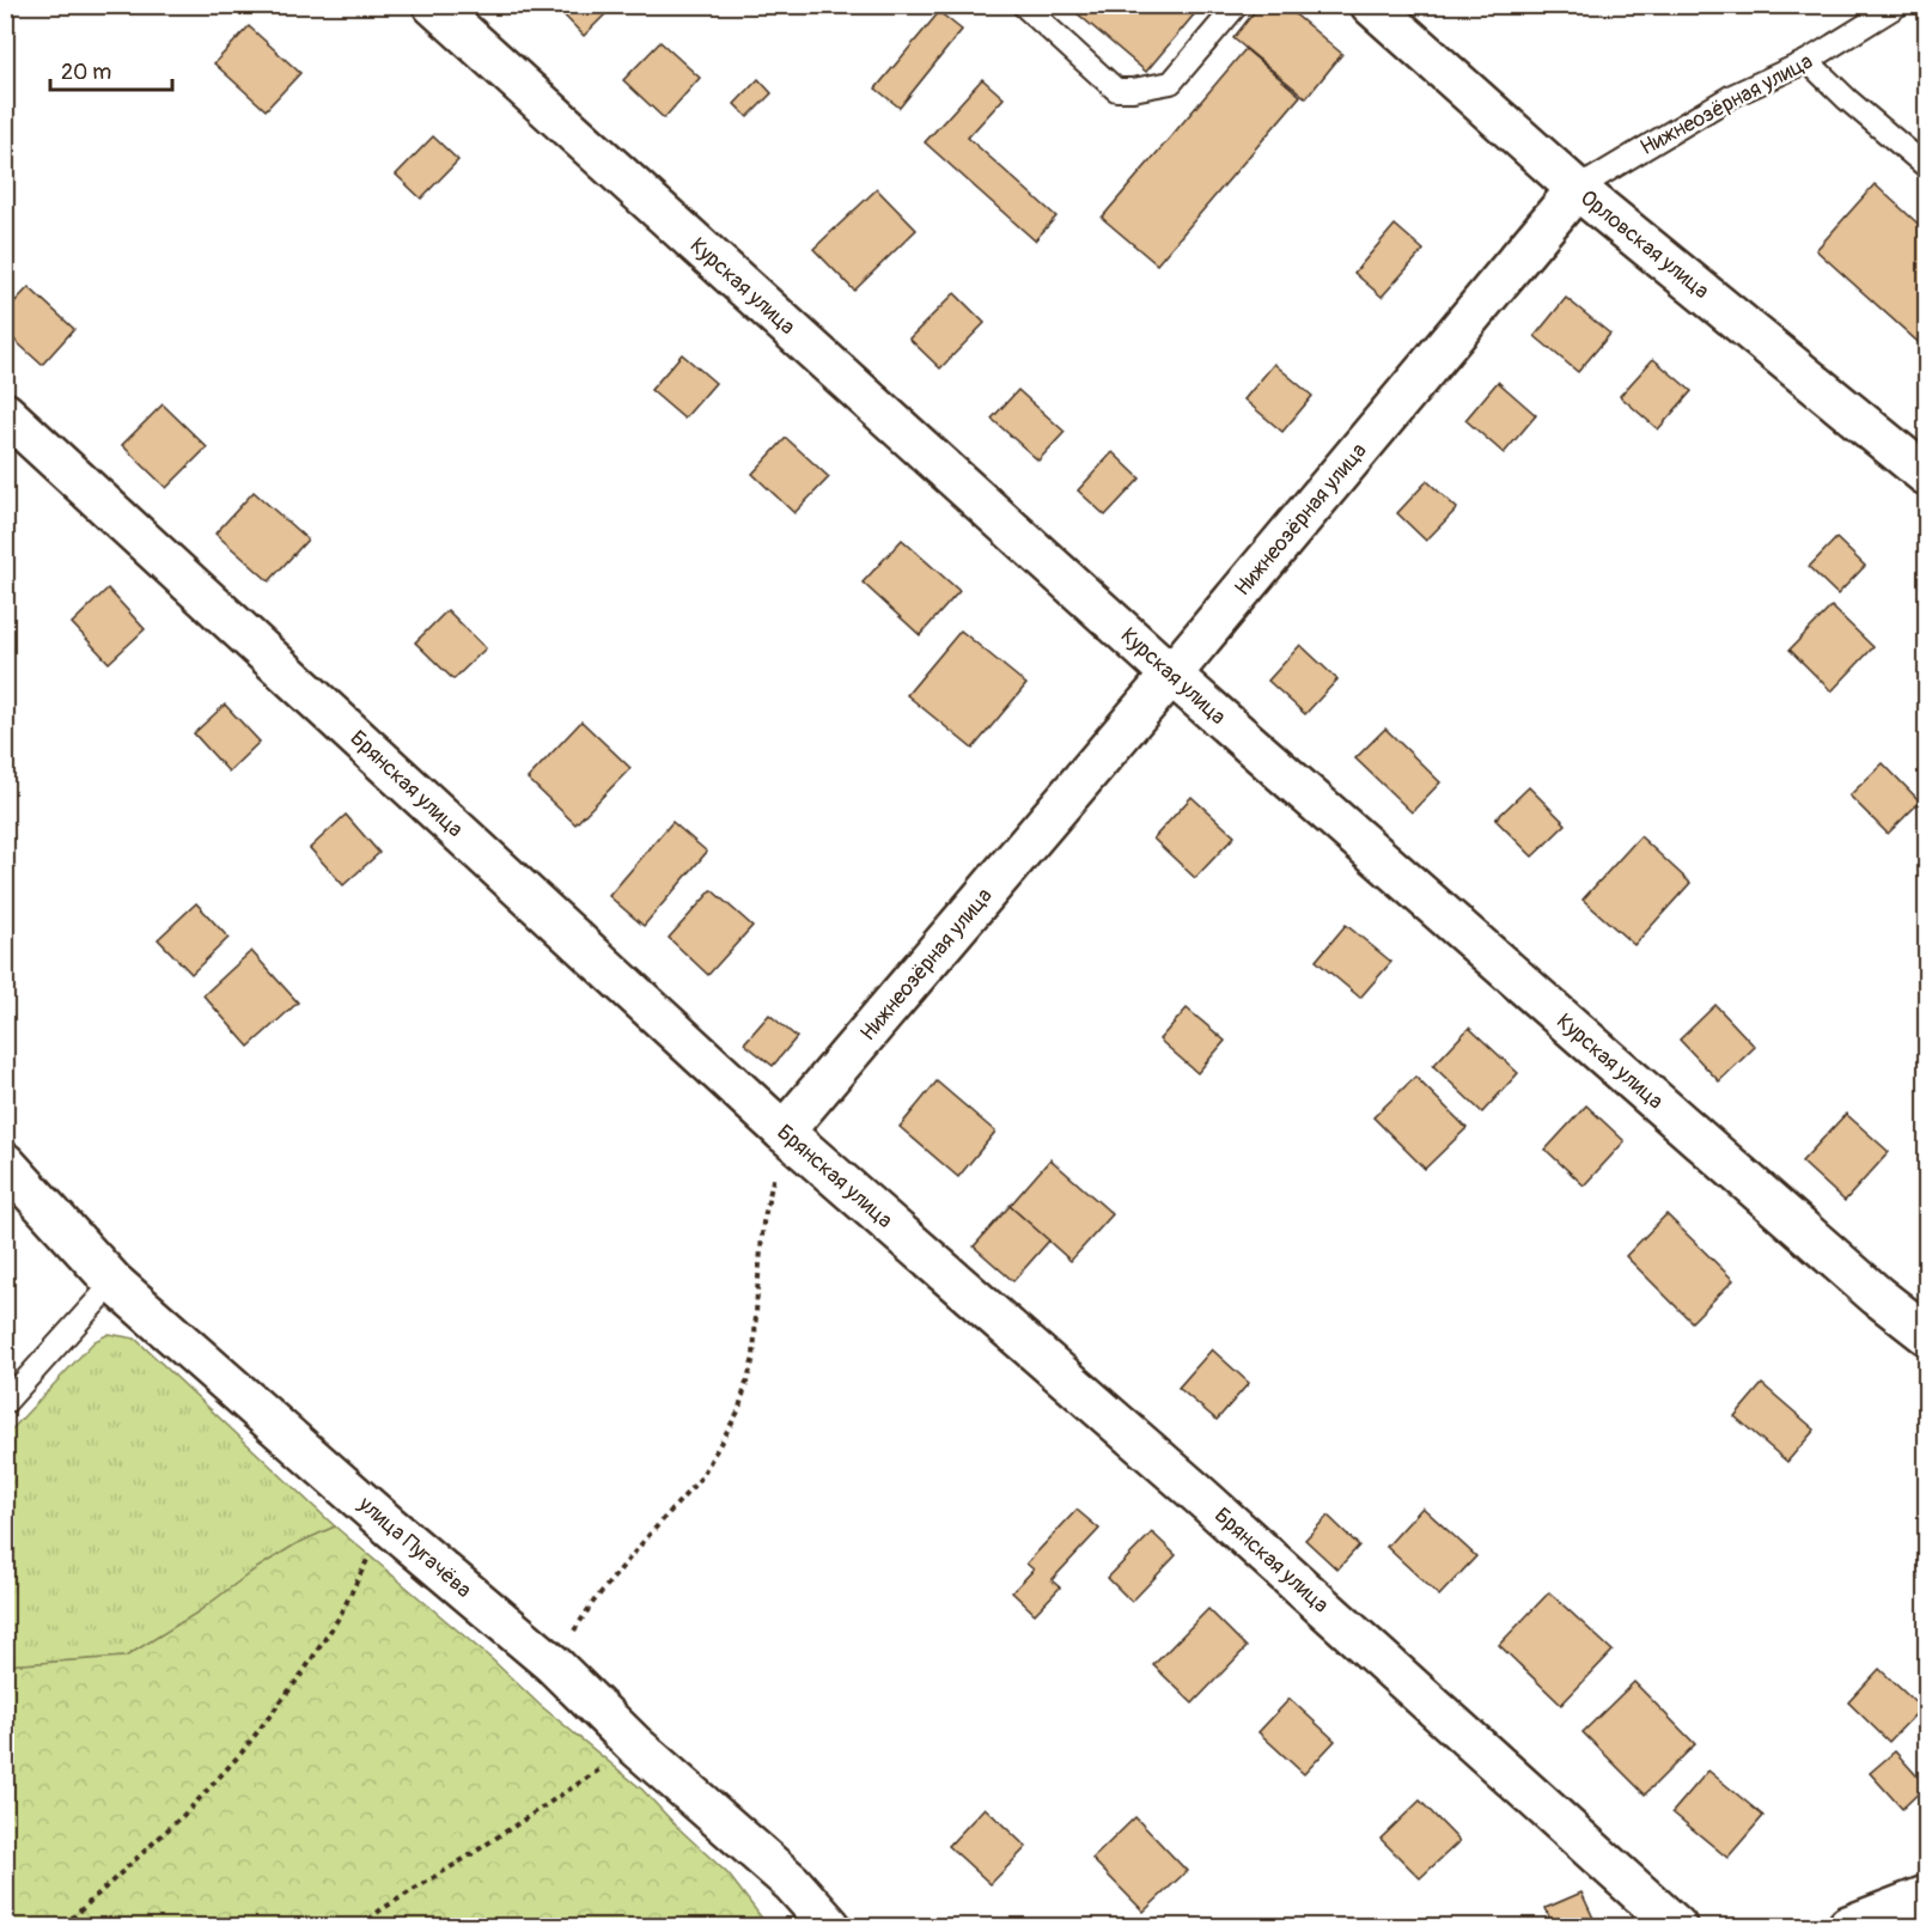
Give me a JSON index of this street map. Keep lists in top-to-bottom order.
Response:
{
  "streets": {
    "street": [
      "Нижнеозёрная улица",
      "Орловская улица",
      "Курская улица",
      "Брянская улица",
      "улица Пугачёва"
    ]
  },
  "crossings": [
    ["Нижнеозёрная улица", "Орловская улица"],
    ["Нижнеозёрная улица", "Курская улица"],
    ["Нижнеозёрная улица", "Брянская улица"]
  ],
  "scale_bar": "20 m"
}
